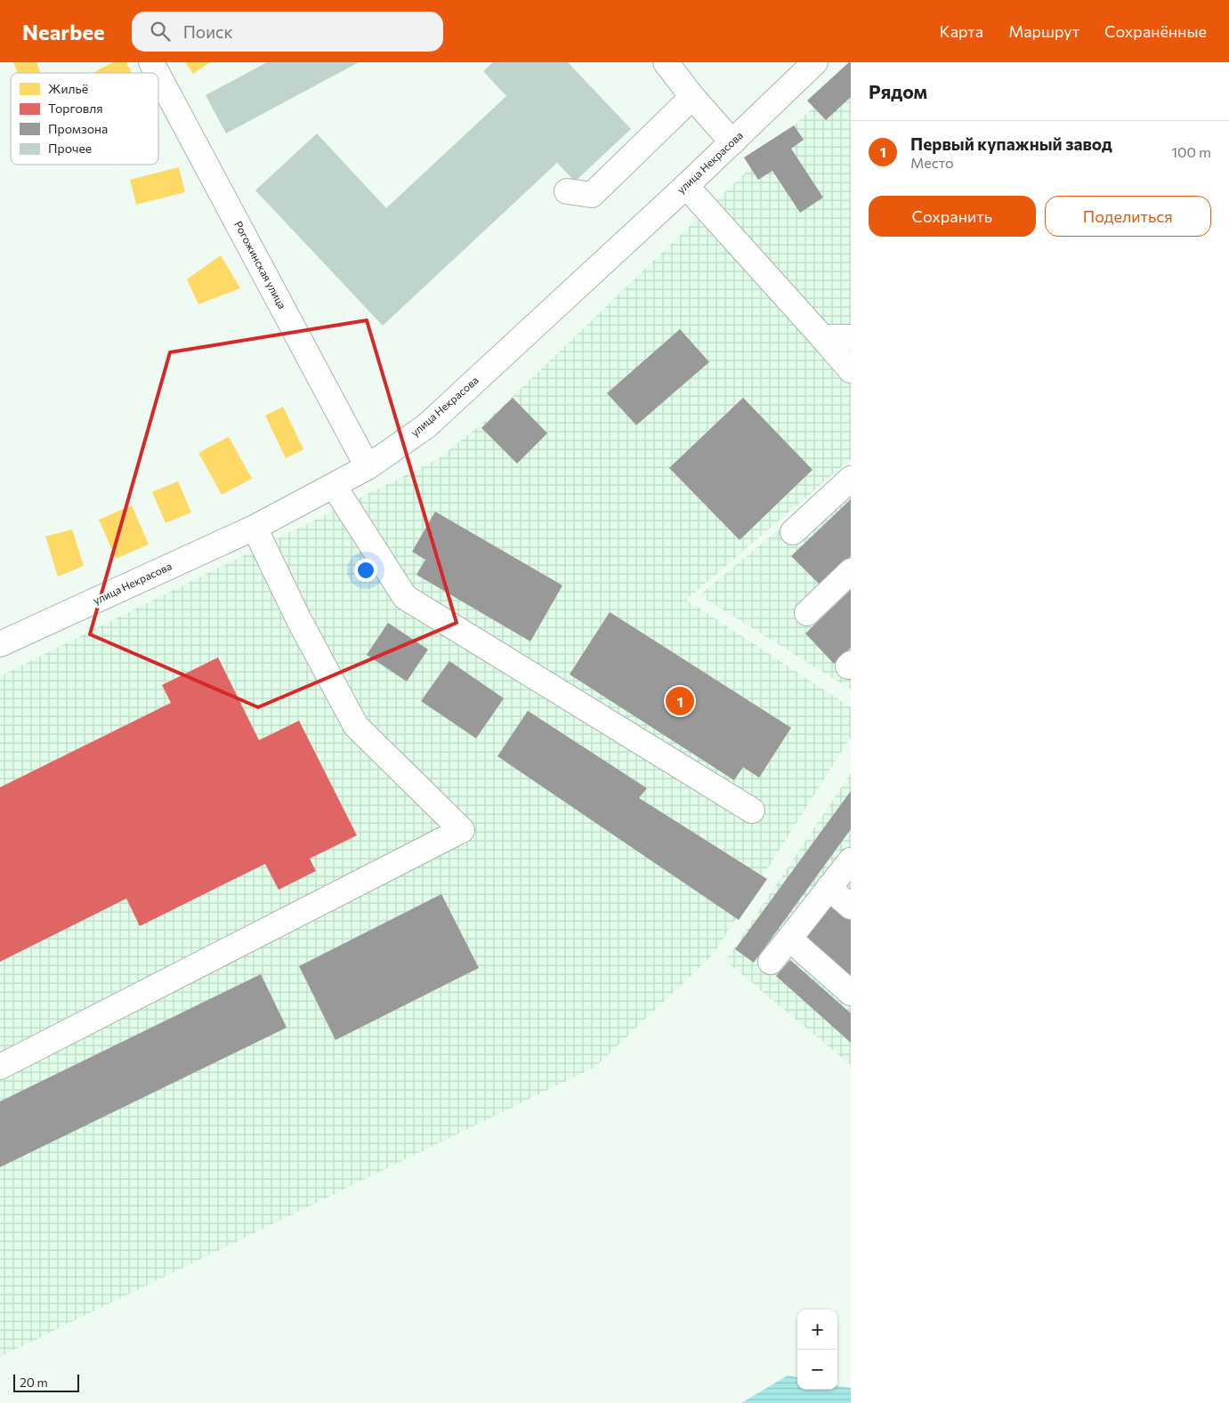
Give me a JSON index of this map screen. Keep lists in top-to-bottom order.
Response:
{
  "streets": {
    "street": ["улица Некрасова", "Рогожинская улица"]
  },
  "crossings": [
    ["улица Некрасова", "Рогожинская улица"]
  ],
  "legend": [
    "Жильё",
    "Торговля",
    "Промзона",
    "Прочее"
  ],
  "scale_bar": "20 m",
  "page": {
    "header": "Nearbee",
    "search": "Поиск",
    "nav": ["Карта", "Маршрут", "Сохранённые"],
    "heading": "Рядом",
    "list": [
      {
        "mark": "1",
        "name": "Первый купажный завод",
        "note": "Место",
        "value": "100 m"
      }
    ],
    "buttons": ["Сохранить", "Поделиться"],
    "pins": "1",
    "map_buttons": ["+", "−"],
    "scale": "20 m"
  }
}
